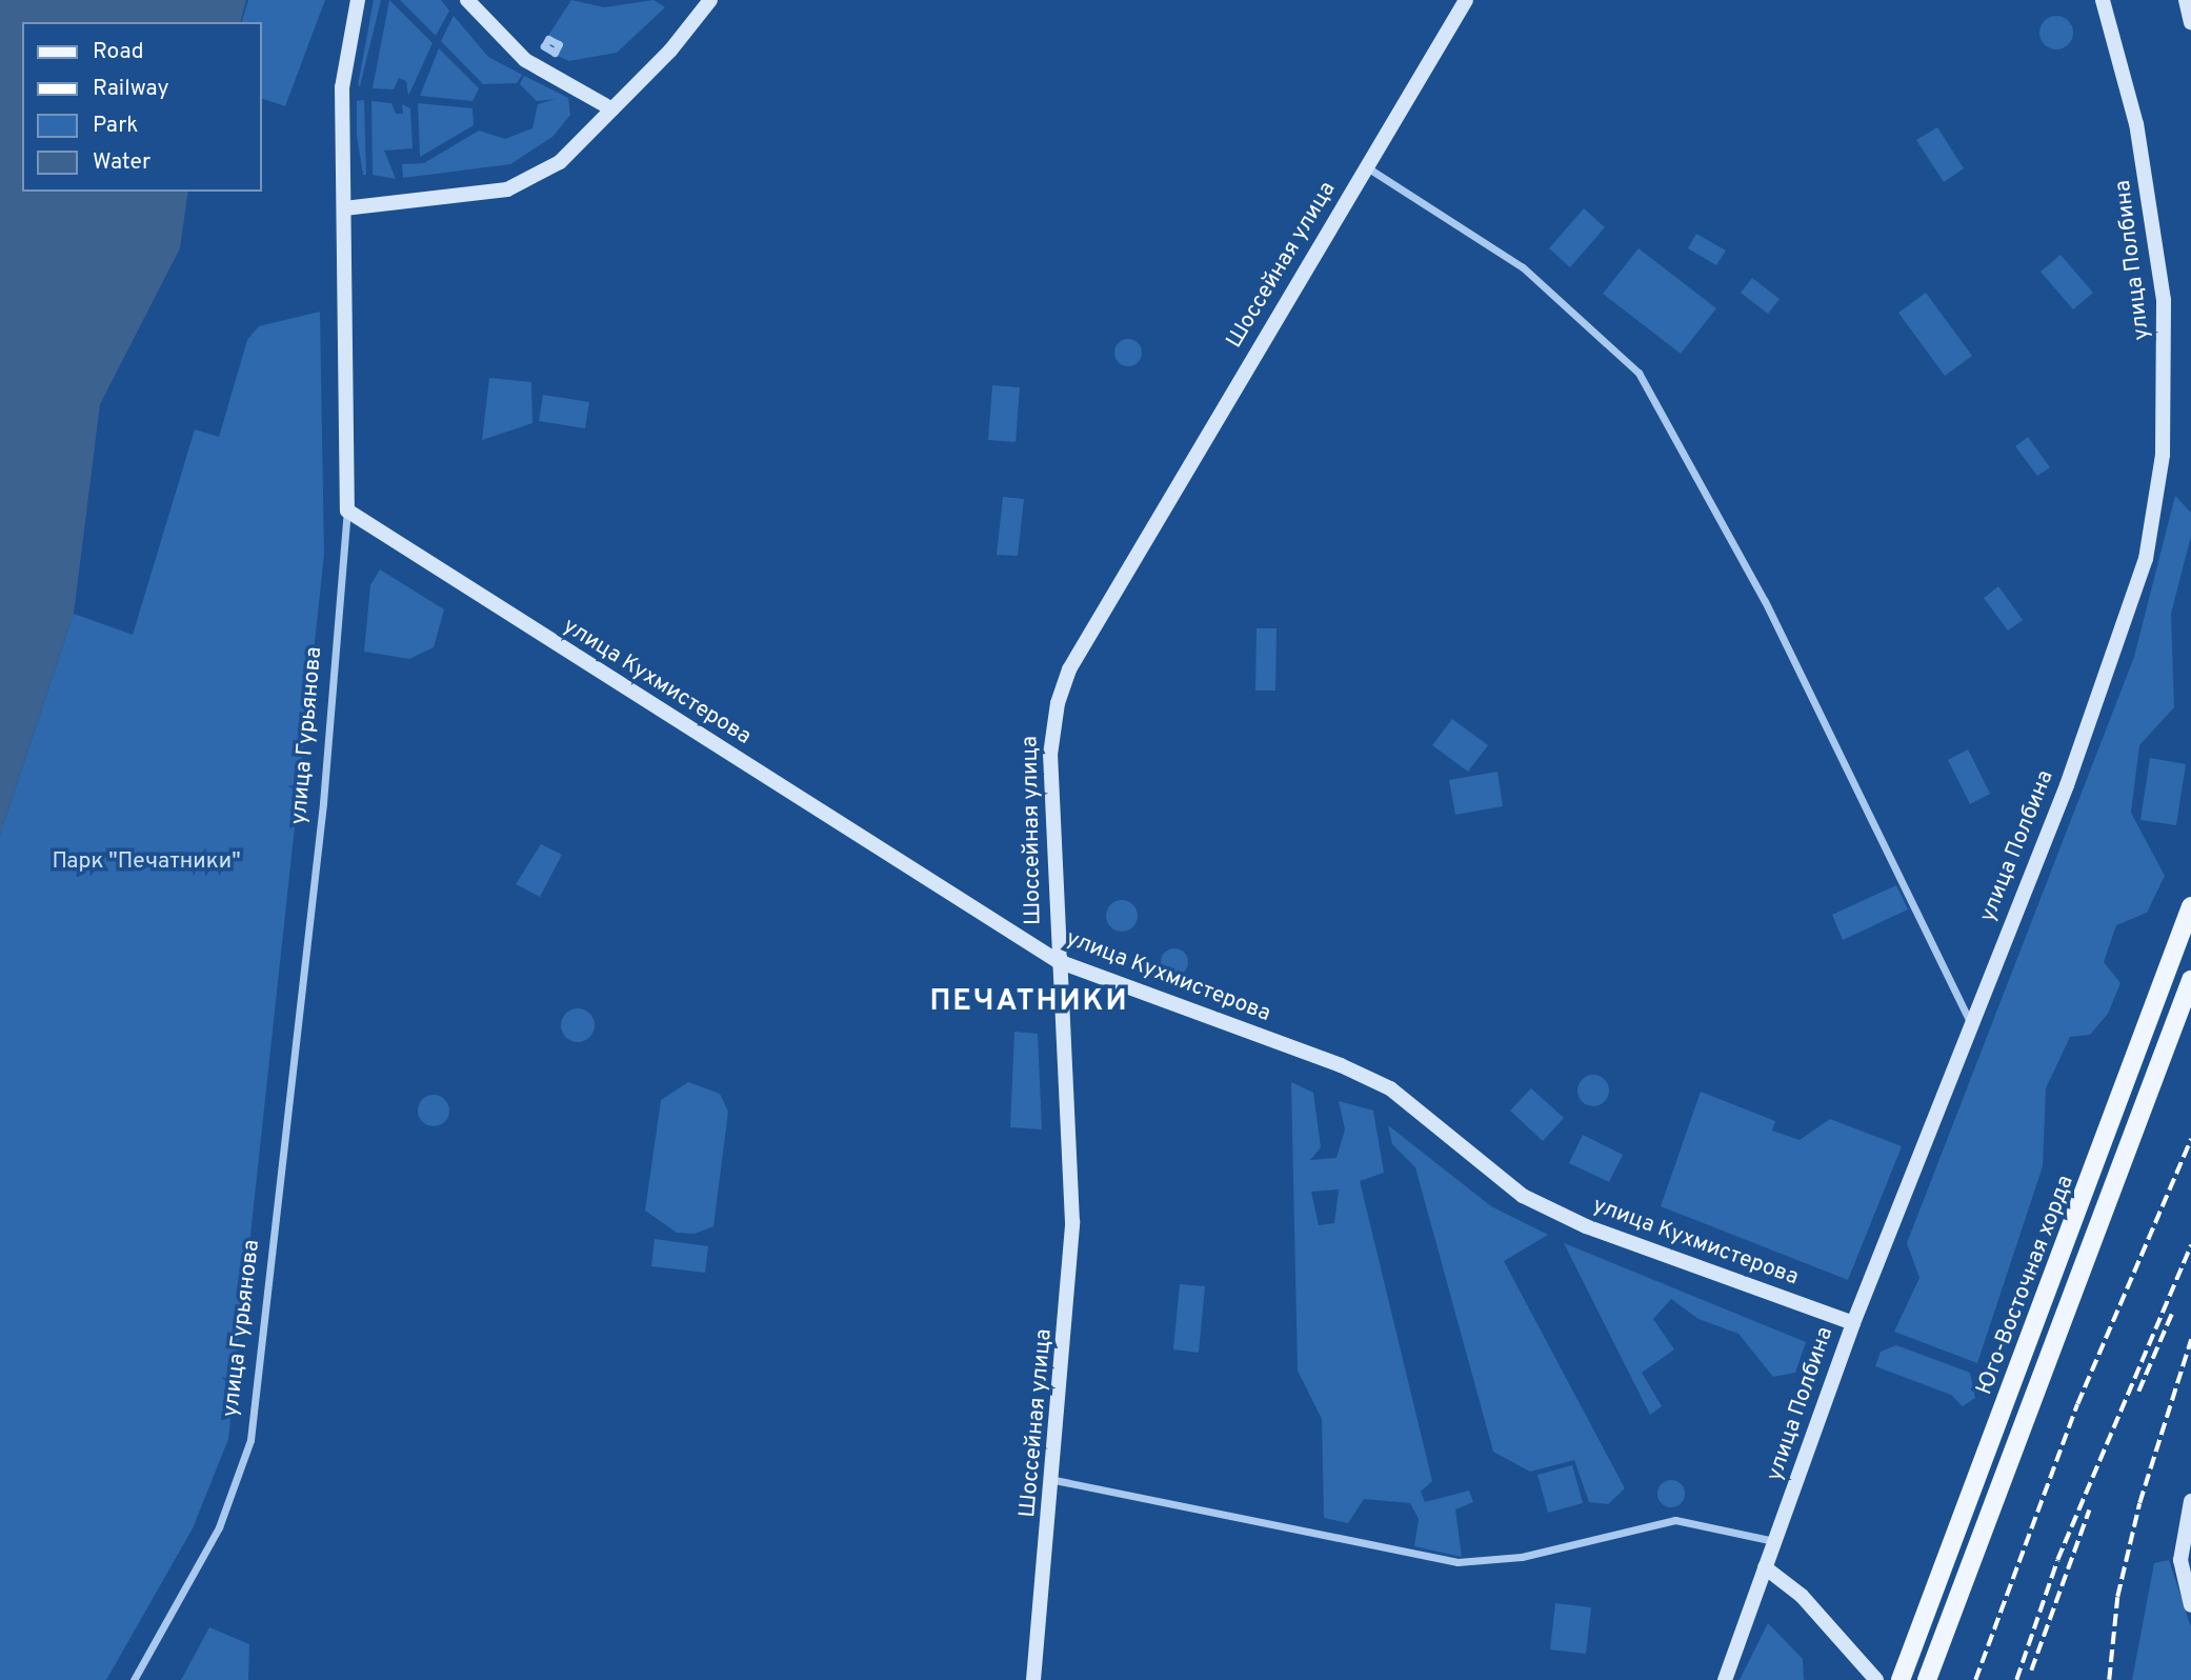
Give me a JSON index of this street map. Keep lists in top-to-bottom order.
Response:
{
  "streets": {
    "main road": [
      "улица Полбина",
      "Шоссейная улица",
      "улица Кухмистерова",
      "улица Гурьянова",
      "Юго-Восточная хорда"
    ]
  },
  "crossings": [
    ["улица Полбина", "улица Кухмистерова"],
    ["Шоссейная улица", "улица Кухмистерова"],
    ["улица Кухмистерова", "улица Гурьянова"]
  ],
  "districts": ["ПЕЧАТНИКИ"],
  "parks": ["Парк \"Печатники\""],
  "legend": [
    "Road",
    "Railway",
    "Park",
    "Water"
  ]
}
